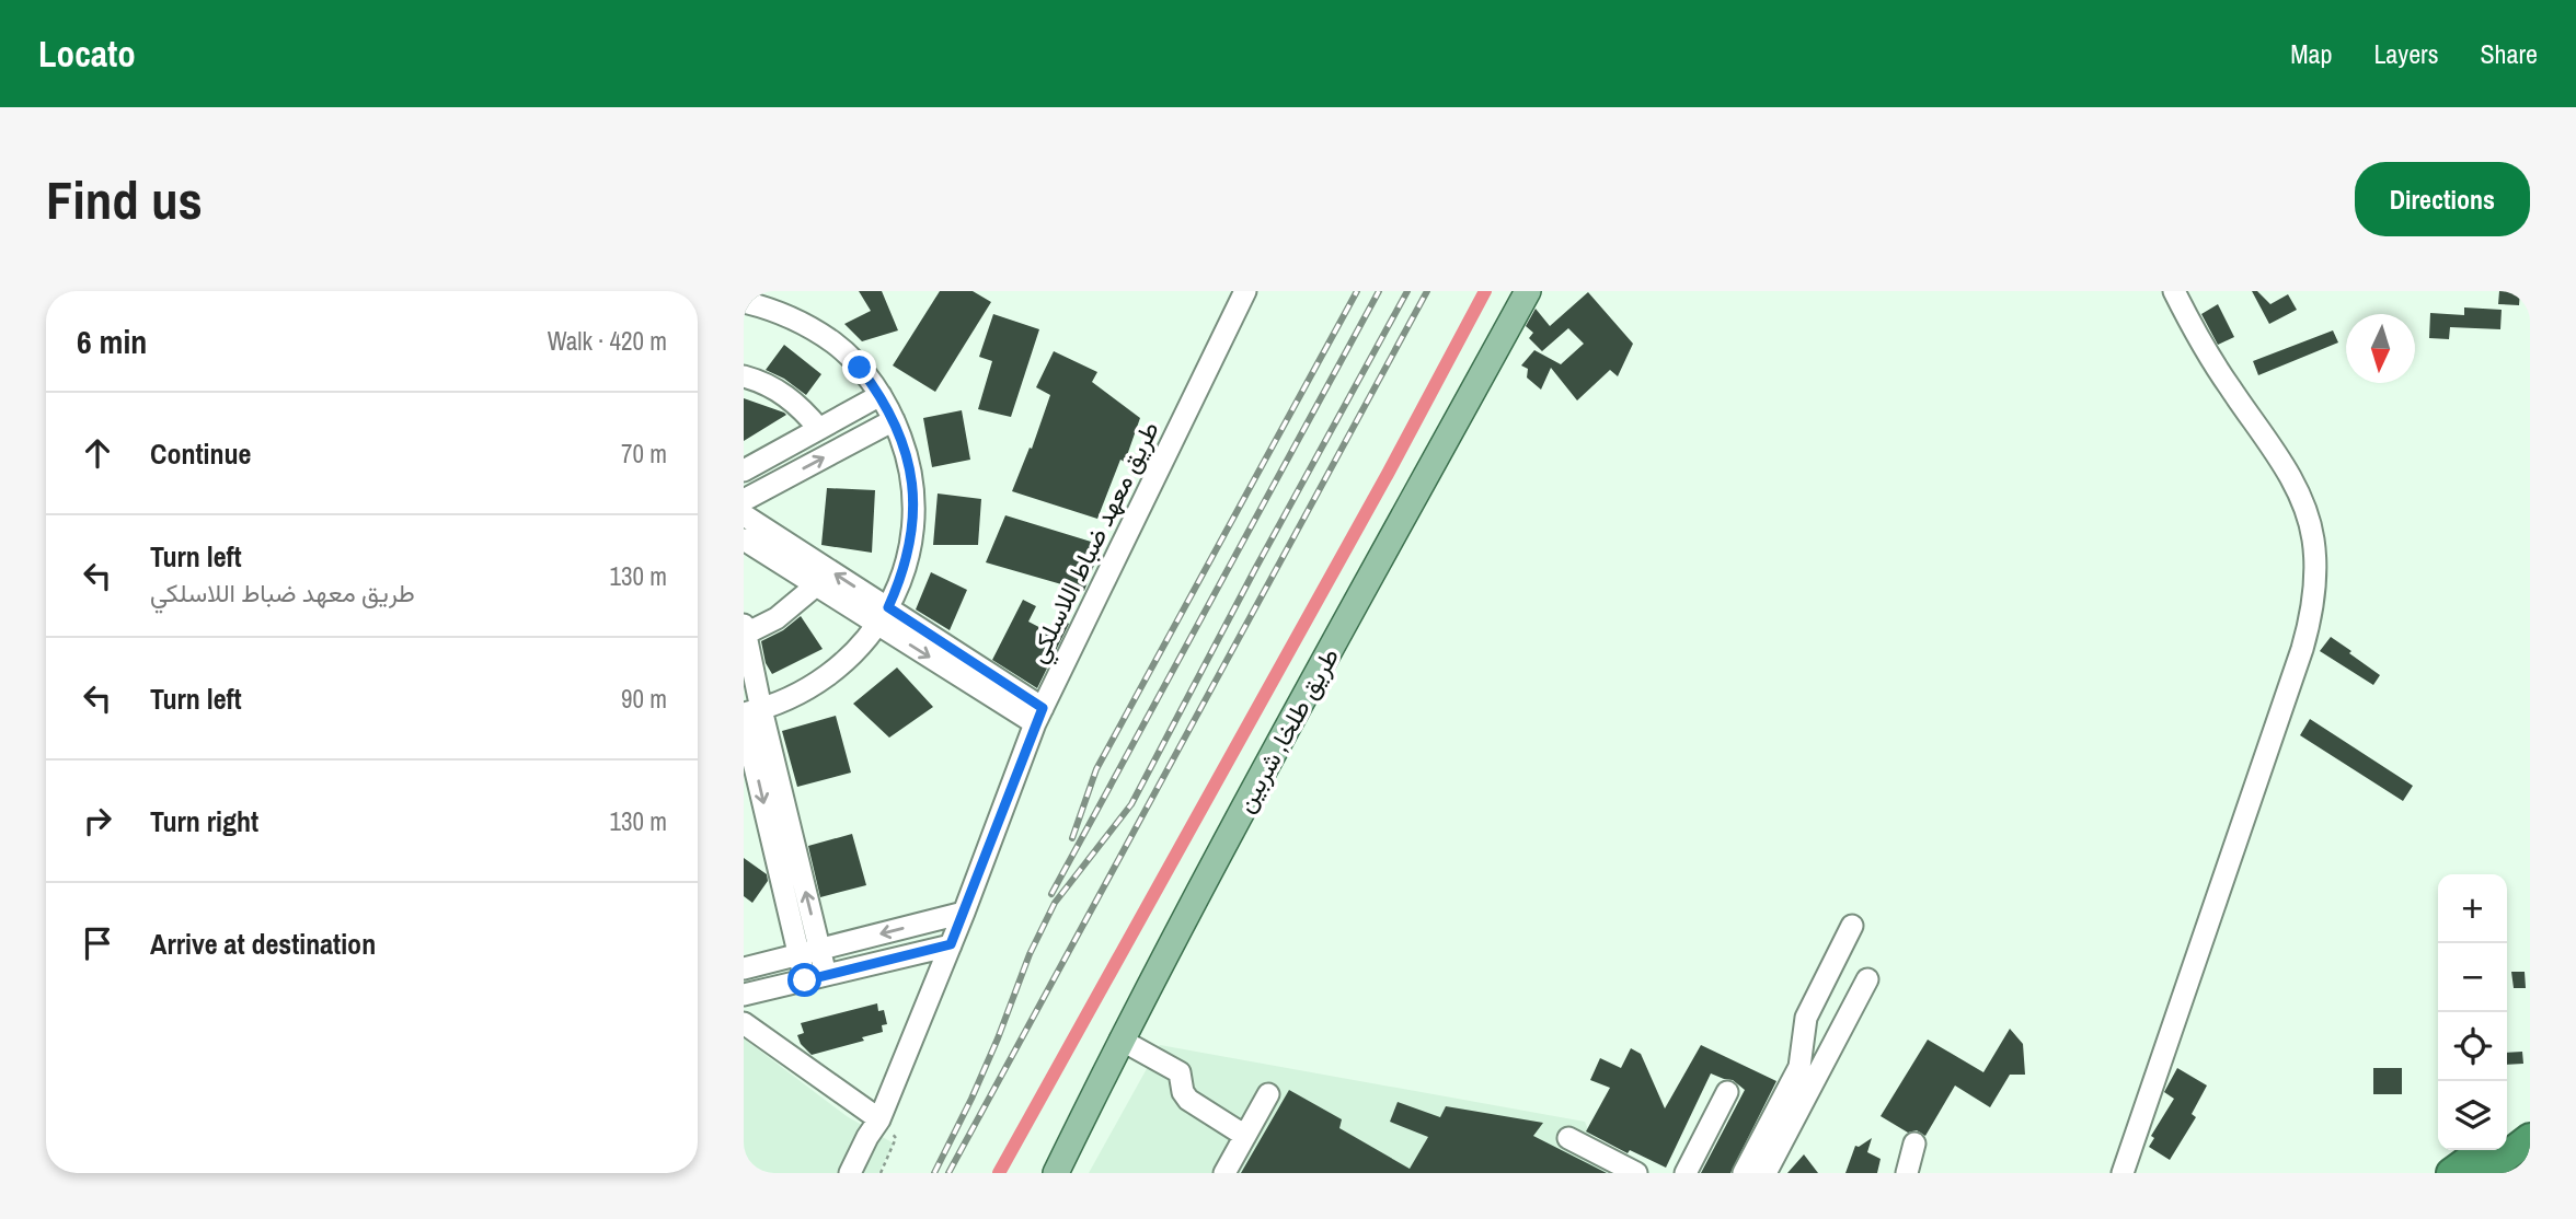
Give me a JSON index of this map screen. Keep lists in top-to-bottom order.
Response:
{
  "streets": {
    "main road": ["طريق طلخا, شربين"],
    "street": ["طريق معهد ضباط اللاسلكي"]
  },
  "north": "bottom",
  "page": {
    "header": "Locato",
    "nav": ["Map", "Layers", "Share"],
    "buttons": "Directions",
    "title": "Find us",
    "heading": ["6 min", "Walk · 420 m"],
    "list": [
      ["Continue", "70 m"],
      ["Turn left", "طريق معهد ضباط اللاسلكي", "130 m"],
      ["Turn left", "90 m"],
      ["Turn right", "130 m"],
      "Arrive at destination"
    ],
    "map_buttons": ["+", "−"]
  }
}
